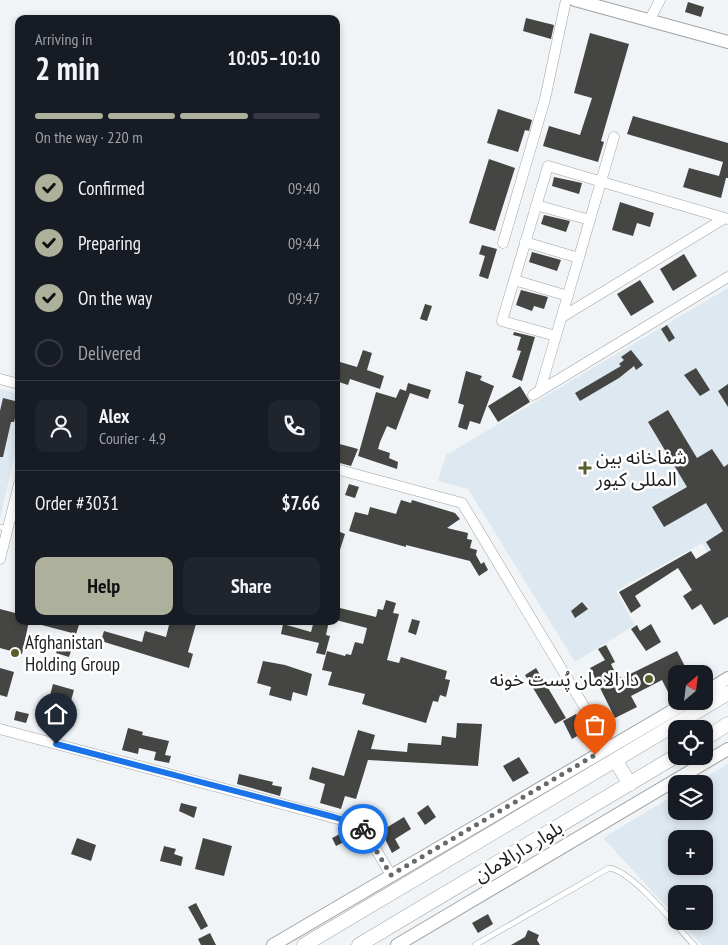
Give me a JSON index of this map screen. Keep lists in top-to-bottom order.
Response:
{
  "streets": {
    "main road": ["بلوار دارالامان"]
  },
  "places": {
    "health": ["شفاخانه بین المللی کیور"],
    "other": ["Afghanistan Holding Group", "دارالامان پُست خونه"]
  },
  "north": "top right",
  "page": {
    "heading": ["2 min", "Arriving in", "10:05–10:10"],
    "panel": [
      "Alex",
      "Courier · 4.9",
      "Order #3031",
      "$7.66"
    ],
    "bar": "On the way · 220 m",
    "list": [
      ["Confirmed", "09:40"],
      ["Preparing", "09:44"],
      ["On the way", "09:47"],
      "Delivered"
    ],
    "buttons": ["Help", "Share"],
    "map_buttons": ["+", "−"]
  }
}
